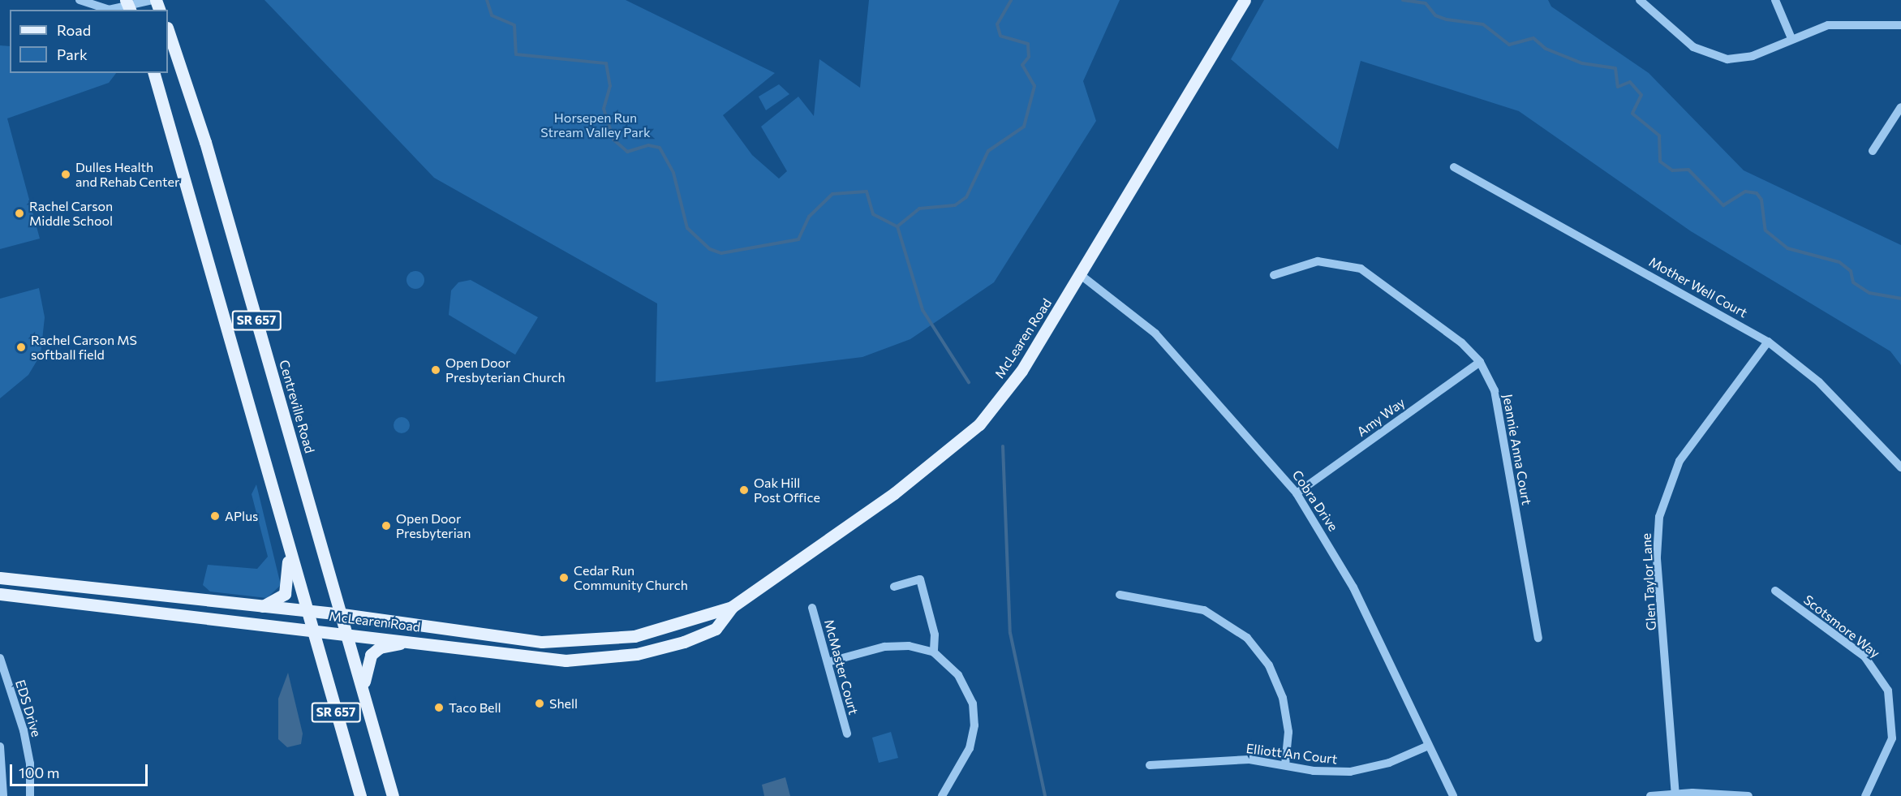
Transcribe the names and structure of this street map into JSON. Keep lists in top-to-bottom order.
{
  "streets": {
    "main road": ["SR 657", "McLearen Road", "Centreville Road"],
    "street": [
      "Mother Well Court",
      "Amy Way",
      "Jeannie Anna Court",
      "Cobra Drive",
      "Glen Taylor Lane",
      "Scotsmore Way",
      "McMaster Court",
      "EDS Drive",
      "Elliott An Court"
    ]
  },
  "crossings": [
    ["Mother Well Court", "Glen Taylor Lane"],
    ["SR 657", "McLearen Road"],
    ["McLearen Road", "Centreville Road"],
    ["McLearen Road", "Cobra Drive"],
    ["Amy Way", "Jeannie Anna Court"],
    ["Amy Way", "Cobra Drive"],
    ["Cobra Drive", "Elliott An Court"]
  ],
  "parks": ["Horsepen Run Stream Valley Park"],
  "places": [
    "Dulles Health and Rehab Center",
    "Rachel Carson Middle School",
    "Rachel Carson MS softball field",
    "Open Door Presbyterian Church",
    "Oak Hill Post Office",
    "APlus",
    "Open Door Presbyterian",
    "Cedar Run Community Church",
    "Shell",
    "Taco Bell"
  ],
  "legend": ["Road", "Park"],
  "scale_bar": "100 m"
}
